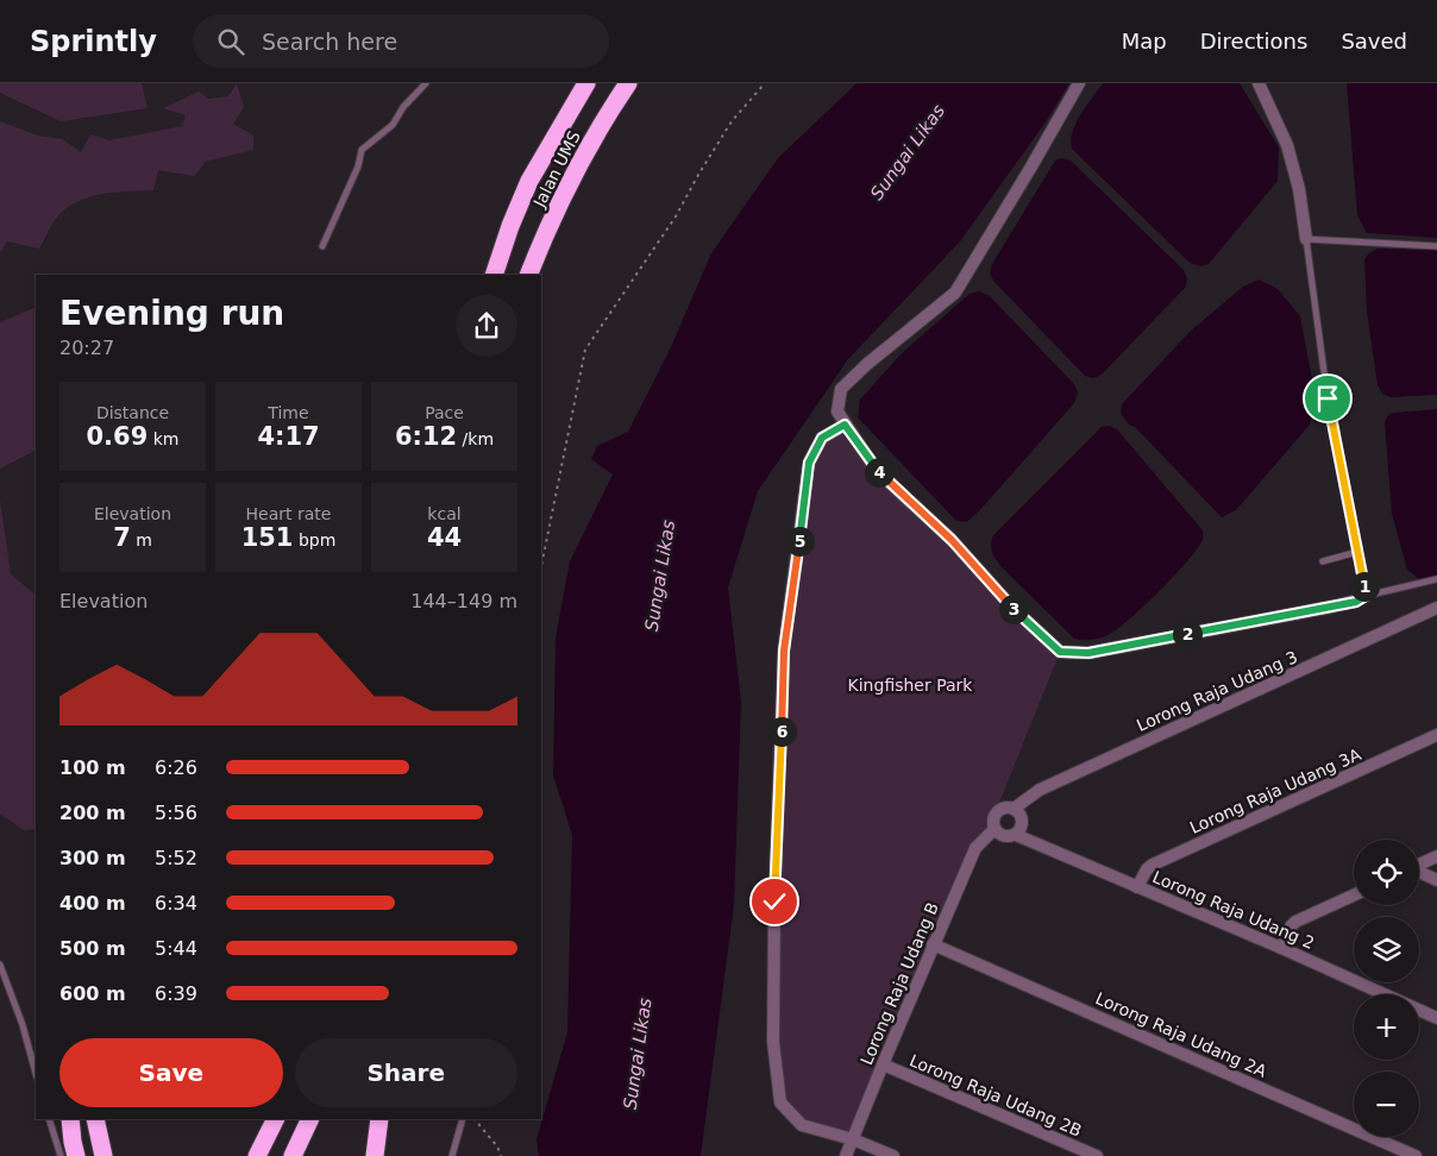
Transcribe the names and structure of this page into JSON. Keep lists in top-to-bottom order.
{
  "streets": {
    "highway": ["Jalan UMS"],
    "street": [
      "Lorong Raja Udang 3",
      "Lorong Raja Udang 3A",
      "Lorong Raja Udang 2",
      "Lorong Raja Udang B",
      "Lorong Raja Udang 2A",
      "Lorong Raja Udang 2B"
    ]
  },
  "crossings": [
    ["Lorong Raja Udang 3", "Lorong Raja Udang 2"],
    ["Lorong Raja Udang 3", "Lorong Raja Udang B"],
    ["Lorong Raja Udang 3A", "Lorong Raja Udang 2"],
    ["Lorong Raja Udang 2", "Lorong Raja Udang B"],
    ["Lorong Raja Udang B", "Lorong Raja Udang 2A"],
    ["Lorong Raja Udang B", "Lorong Raja Udang 2B"]
  ],
  "water": ["Sungai Likas"],
  "parks": ["Kingfisher Park"],
  "page": {
    "header": "Sprintly",
    "search": "Search here",
    "nav": ["Map", "Directions", "Saved"],
    "heading": ["Evening run", "20:27"],
    "stats": [
      ["Distance", "0.69 km"],
      ["Time", "4:17"],
      ["Pace", "6:12 /km"],
      ["Elevation", "7 m"],
      ["Heart rate", "151 bpm"],
      ["kcal", "44"]
    ],
    "pins": [
      "4",
      "5",
      "1",
      "3",
      "2",
      "6"
    ],
    "chart": ["Elevation", "144–149 m"],
    "list": [
      {
        "name": "100 m",
        "note": "6:26"
      },
      {
        "name": "200 m",
        "note": "5:56"
      },
      {
        "name": "300 m",
        "note": "5:52"
      },
      {
        "name": "400 m",
        "note": "6:34"
      },
      {
        "name": "500 m",
        "note": "5:44"
      },
      {
        "name": "600 m",
        "note": "6:39"
      }
    ],
    "map_buttons": ["+", "−"],
    "buttons": ["Save", "Share"]
  }
}
